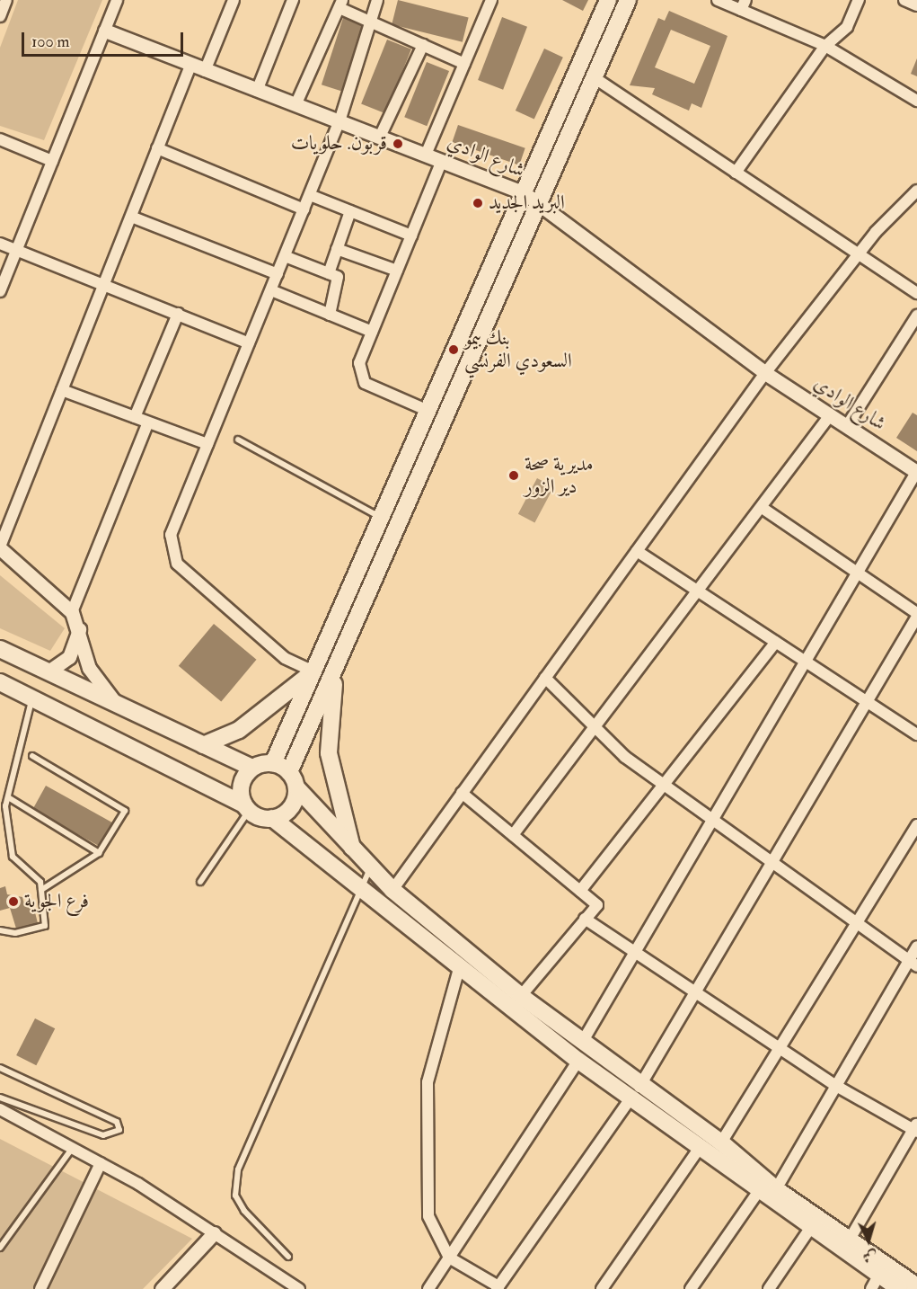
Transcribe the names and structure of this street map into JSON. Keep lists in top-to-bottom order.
{
  "streets": {
    "street": ["شارع الوادي"]
  },
  "places": [
    "قربون. حلويات",
    "البريد الجديد",
    "بنك بيمو السعودي الفرنسي",
    "مديرية صحة دير الزور",
    "فرع الجوية"
  ],
  "scale_bar": "100 m",
  "north": "bottom"
}
